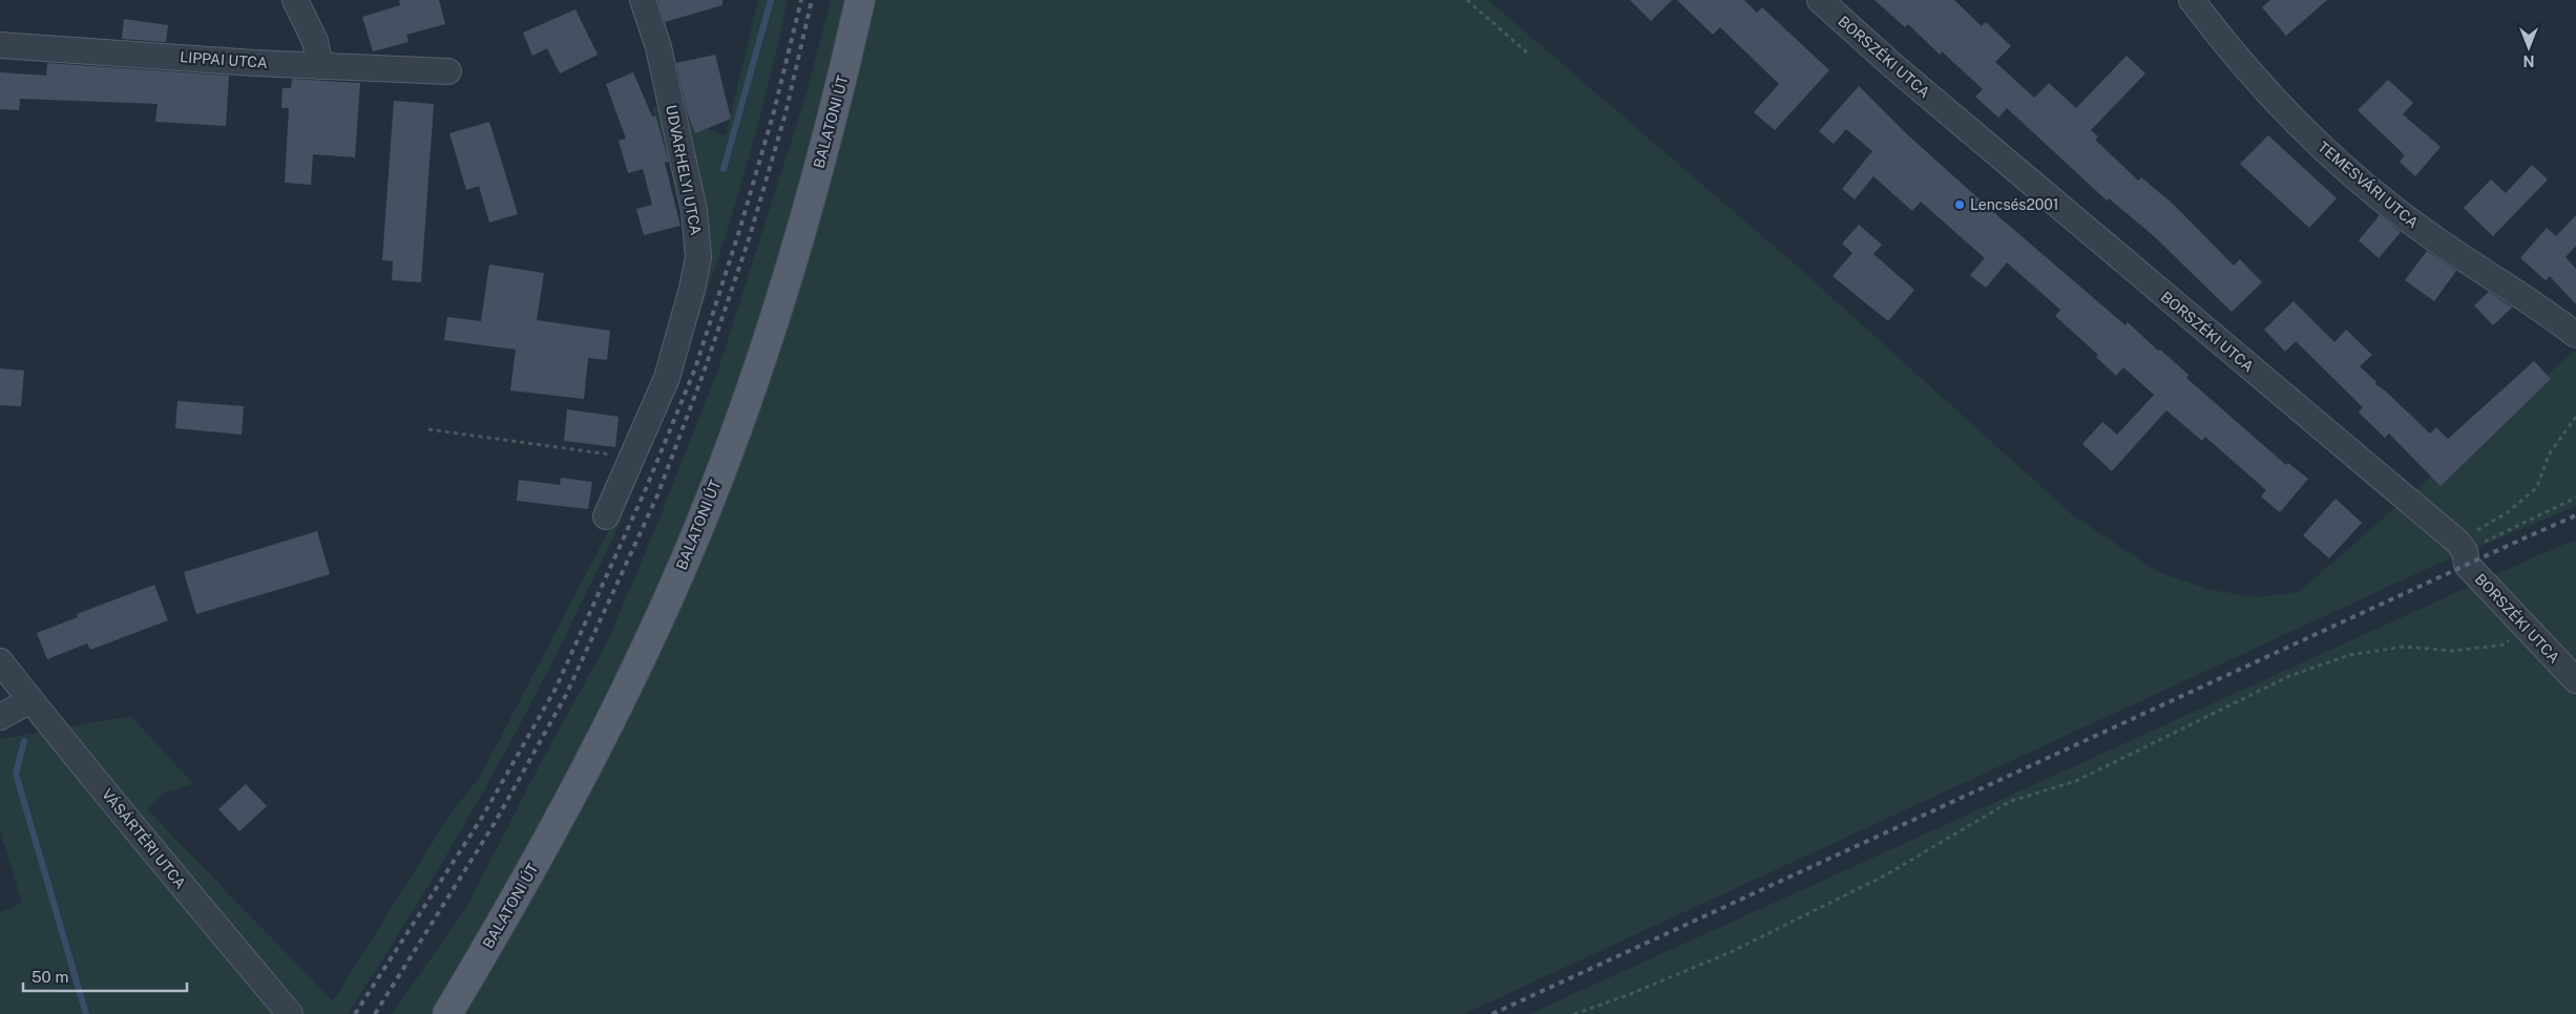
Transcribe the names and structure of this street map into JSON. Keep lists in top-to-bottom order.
{
  "streets": {
    "main road": ["BALATONI ÚT"],
    "street": [
      "BORSZÉKI UTCA",
      "LIPPAI UTCA",
      "UDVARHELYI UTCA",
      "TEMESVÁRI UTCA",
      "VÁSÁRTÉRI UTCA"
    ]
  },
  "places": ["Lencsés2001"],
  "scale_bar": "50 m",
  "north": "bottom"
}
